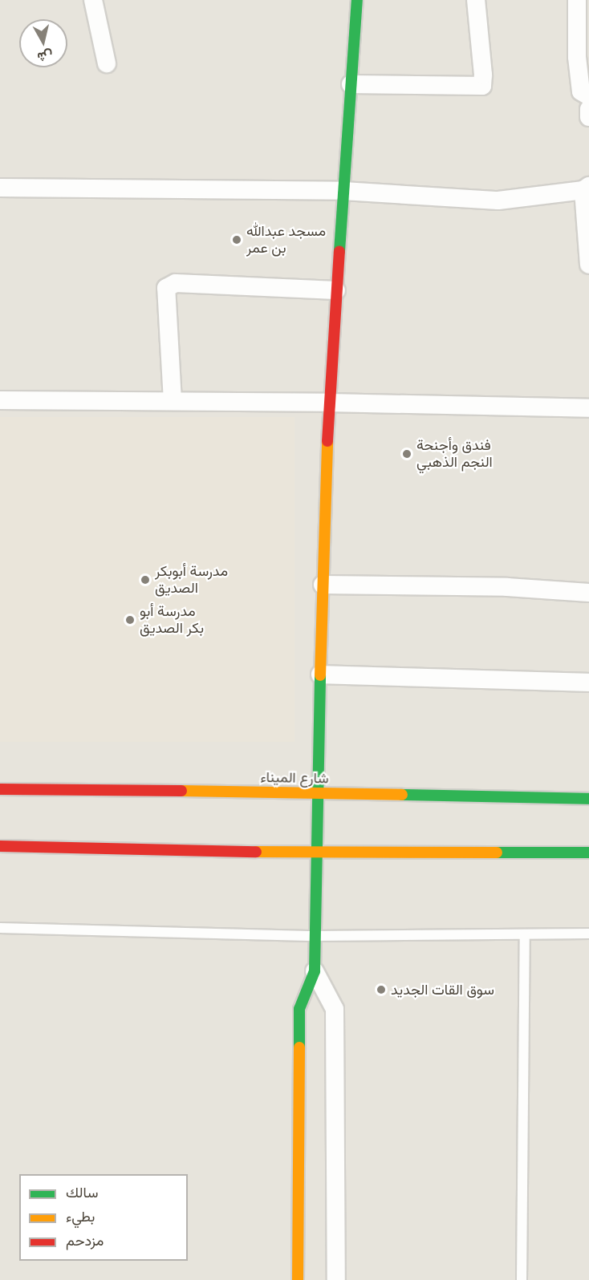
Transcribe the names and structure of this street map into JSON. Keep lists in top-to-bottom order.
{
  "streets": {
    "main road": ["شارع الميناء"]
  },
  "places": [
    "مسجد عبدالله بن عمر",
    "فندق وأجنحة النجم الذهبي",
    "مدرسة أبوبكر الصديق",
    "مدرسة أبو بكر الصديق",
    "سوق القات الجديد"
  ],
  "legend": ["سالك", "بطيء", "مزدحم"],
  "north": "bottom"
}
